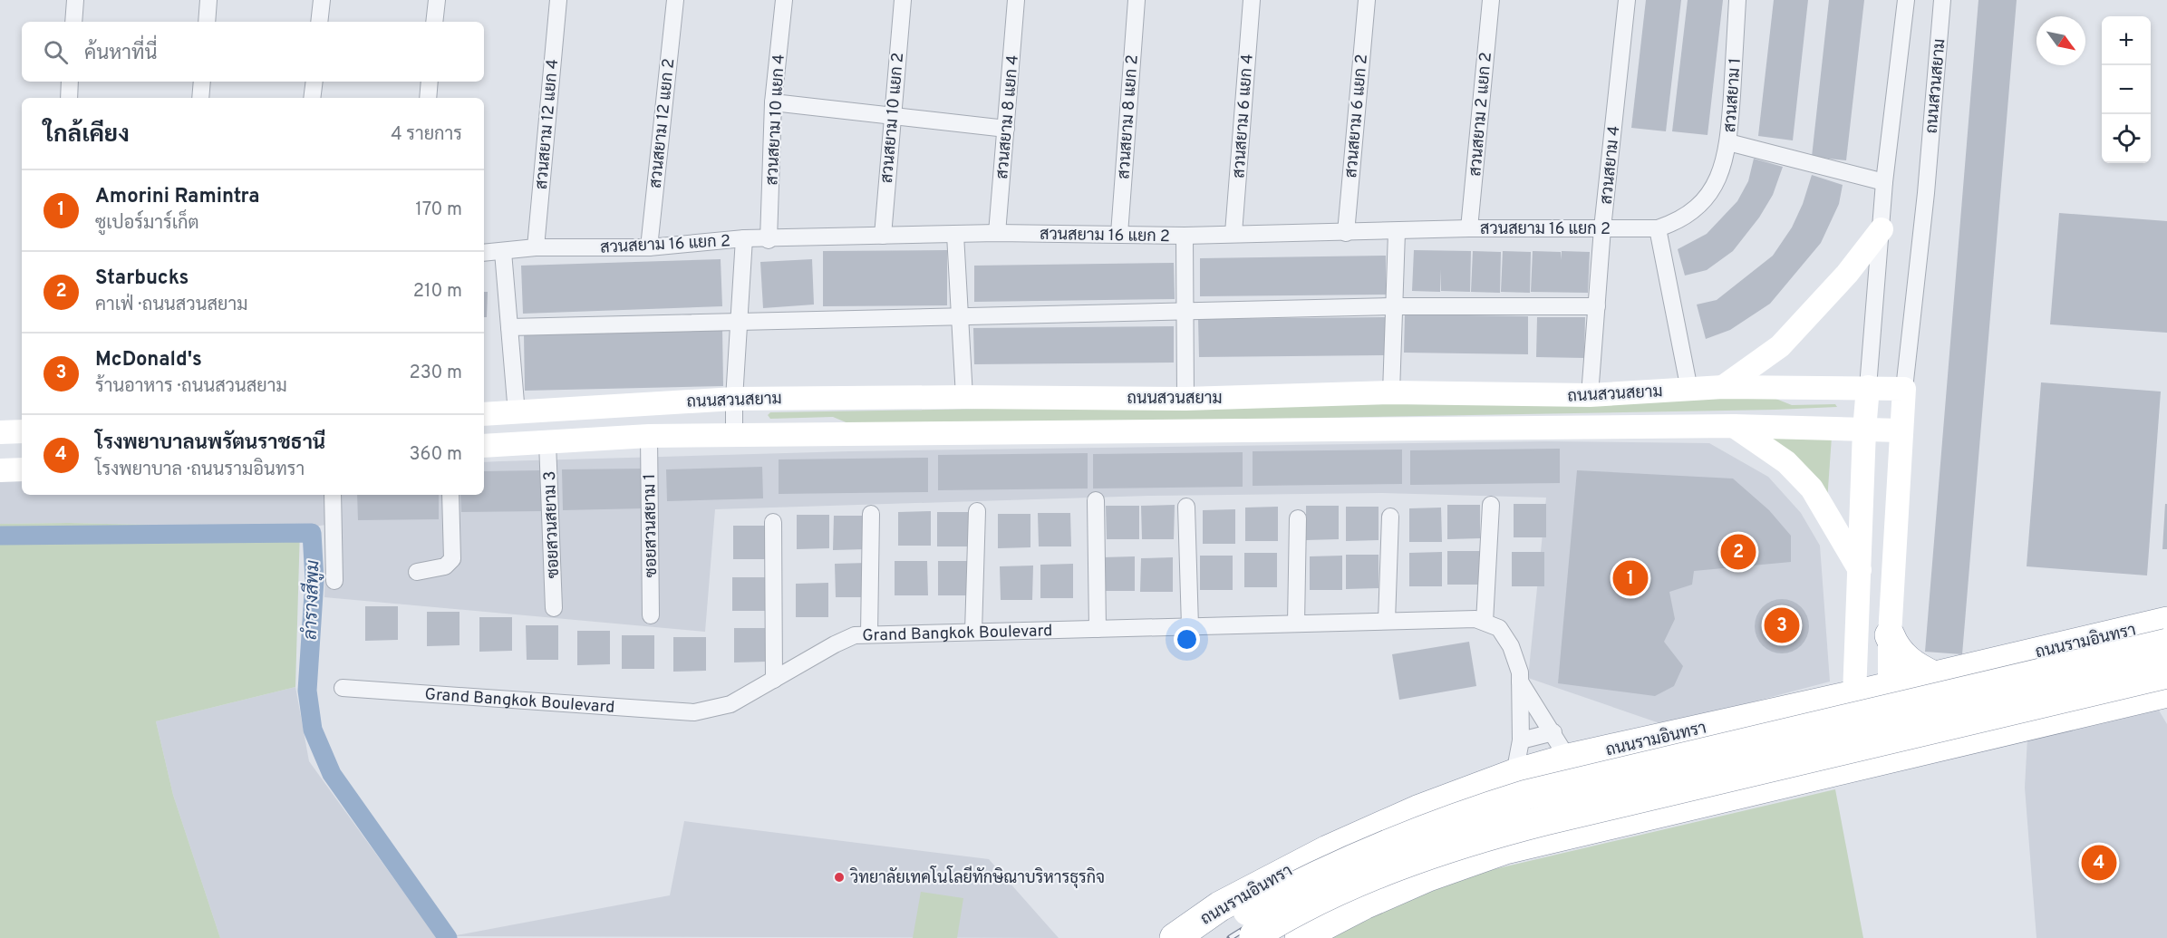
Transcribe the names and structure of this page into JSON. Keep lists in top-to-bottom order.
{
  "streets": {
    "highway": ["ถนนรามอินทรา"],
    "street": [
      "ถนนสวนสยาม",
      "สวนสยาม 1",
      "สวนสยาม 2 แยก 2",
      "สวนสยาม 6 แยก 4",
      "สวนสยาม 6 แยก 2",
      "สวนสยาม 8 แยก 4",
      "สวนสยาม 8 แยก 2",
      "สวนสยาม 10 แยก 2",
      "สวนสยาม 10 แยก 4",
      "สวนสยาม 12 แยก 2",
      "สวนสยาม 12 แยก 4",
      "สวนสยาม 4",
      "สวนสยาม 16 แยก 2",
      "ซอยสวนสยาม 3",
      "ซอยสวนสยาม 1",
      "Grand Bangkok Boulevard"
    ]
  },
  "crossings": [
    ["ถนนสวนสยาม", "สวนสยาม 4"],
    ["ถนนสวนสยาม", "ซอยสวนสยาม 3"],
    ["ถนนสวนสยาม", "ซอยสวนสยาม 1"],
    ["ถนนสวนสยาม", "ถนนรามอินทรา"],
    ["สวนสยาม 1", "สวนสยาม 16 แยก 2"],
    ["สวนสยาม 2 แยก 2", "สวนสยาม 16 แยก 2"],
    ["สวนสยาม 6 แยก 4", "สวนสยาม 16 แยก 2"],
    ["สวนสยาม 6 แยก 2", "สวนสยาม 16 แยก 2"],
    ["สวนสยาม 8 แยก 4", "สวนสยาม 16 แยก 2"],
    ["สวนสยาม 8 แยก 2", "สวนสยาม 16 แยก 2"],
    ["สวนสยาม 10 แยก 2", "สวนสยาม 16 แยก 2"],
    ["สวนสยาม 10 แยก 4", "สวนสยาม 16 แยก 2"],
    ["สวนสยาม 12 แยก 2", "สวนสยาม 16 แยก 2"],
    ["สวนสยาม 12 แยก 4", "สวนสยาม 16 แยก 2"],
    ["สวนสยาม 4", "สวนสยาม 16 แยก 2"]
  ],
  "water": ["ลำรางสีพูม"],
  "places": ["วิทยาลัยเทคโนโลยีทักษิณาบริหารธุรกิจ"],
  "north": "bottom right",
  "page": {
    "map_buttons": ["+", "−"],
    "search": "ค้นหาที่นี่",
    "heading": ["ใกล้เคียง", "4 รายการ"],
    "list": [
      {
        "mark": "1",
        "name": "Amorini Ramintra",
        "note": "ซูเปอร์มาร์เก็ต",
        "value": "170 m"
      },
      {
        "mark": "2",
        "name": "Starbucks",
        "note": "คาเฟ่ · ถนนสวนสยาม",
        "value": "210 m"
      },
      {
        "mark": "3",
        "name": "McDonald's",
        "note": "ร้านอาหาร · ถนนสวนสยาม",
        "value": "230 m"
      },
      {
        "mark": "4",
        "name": "โรงพยาบาลนพรัตนราชธานี",
        "note": "โรงพยาบาล · ถนนรามอินทรา",
        "value": "360 m"
      }
    ],
    "pins": [
      "2",
      "1",
      "3",
      "4"
    ]
  }
}
